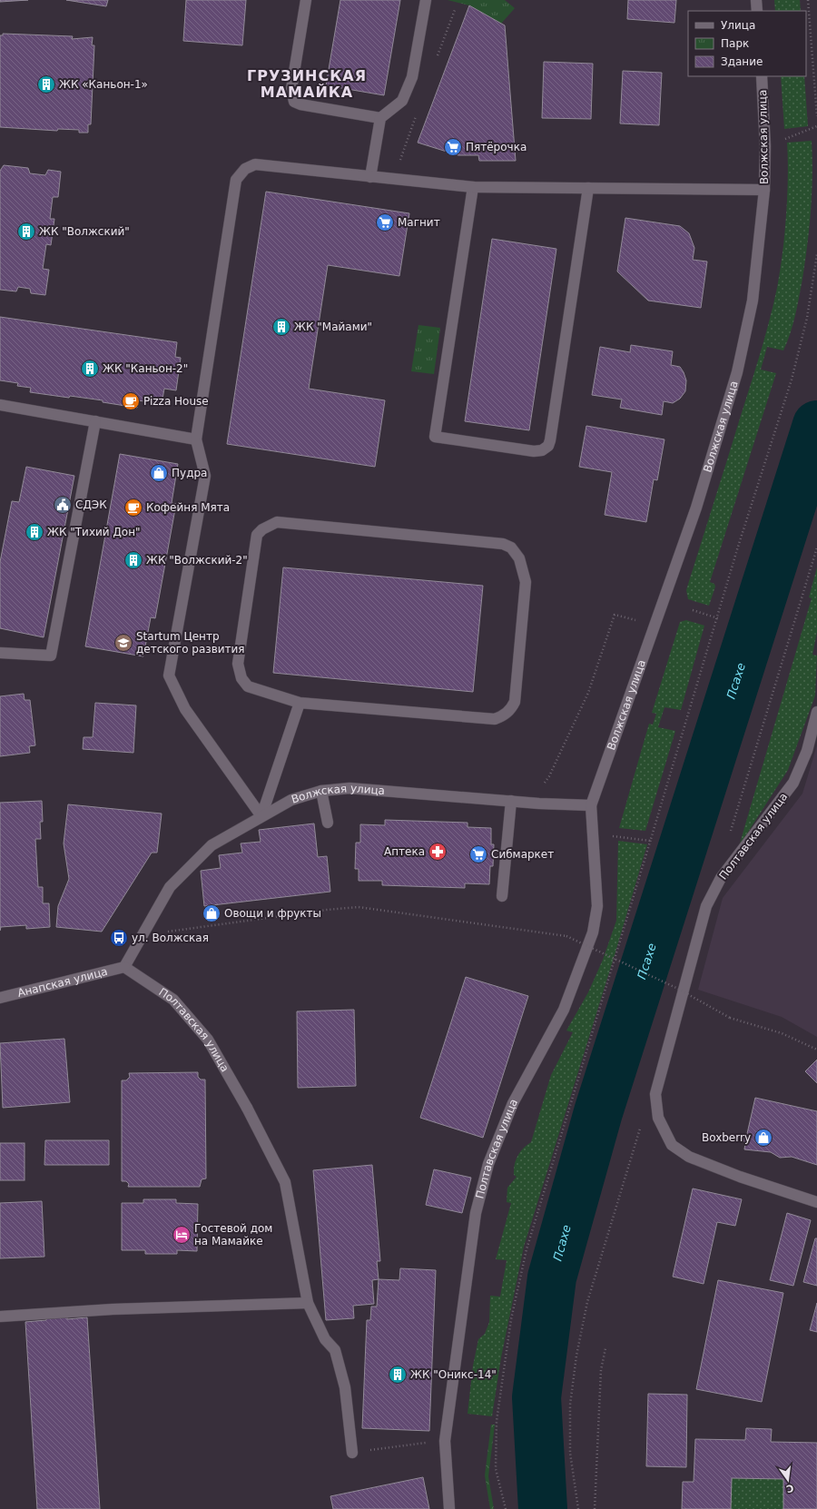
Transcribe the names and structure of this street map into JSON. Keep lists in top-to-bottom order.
{
  "streets": {
    "street": ["Волжская улица", "Полтавская улица", "Анапская улица"]
  },
  "crossings": [
    ["Волжская улица", "Полтавская улица"],
    ["Волжская улица", "Анапская улица"],
    ["Полтавская улица", "Анапская улица"]
  ],
  "districts": ["ГРУЗИНСКАЯ МАМАЙКА"],
  "water": ["Псахе"],
  "places": {
    "building": [
      "ЖК «Каньон-1»",
      "ЖК \"Волжский\"",
      "ЖК \"Майами\"",
      "ЖК \"Каньон-2\"",
      "ЖК \"Тихий Дон\"",
      "ЖК \"Волжский-2\"",
      "ЖК \"Оникс-14\""
    ],
    "supermarket": ["Пятёрочка", "Магнит", "Сибмаркет"],
    "cafe": ["Pizza House", "Кофейня Мята"],
    "shop": ["Пудра", "Овощи и фрукты", "Boxberry"],
    "public building": ["СДЭК"],
    "school or university": ["Startum Центр детского развития"],
    "pharmacy": ["Аптека"],
    "bus stop": ["ул. Волжская"],
    "hotel": ["Гостевой дом на Мамайке"]
  },
  "legend": ["Улица", "Парк", "Здание"],
  "north": "bottom"
}
